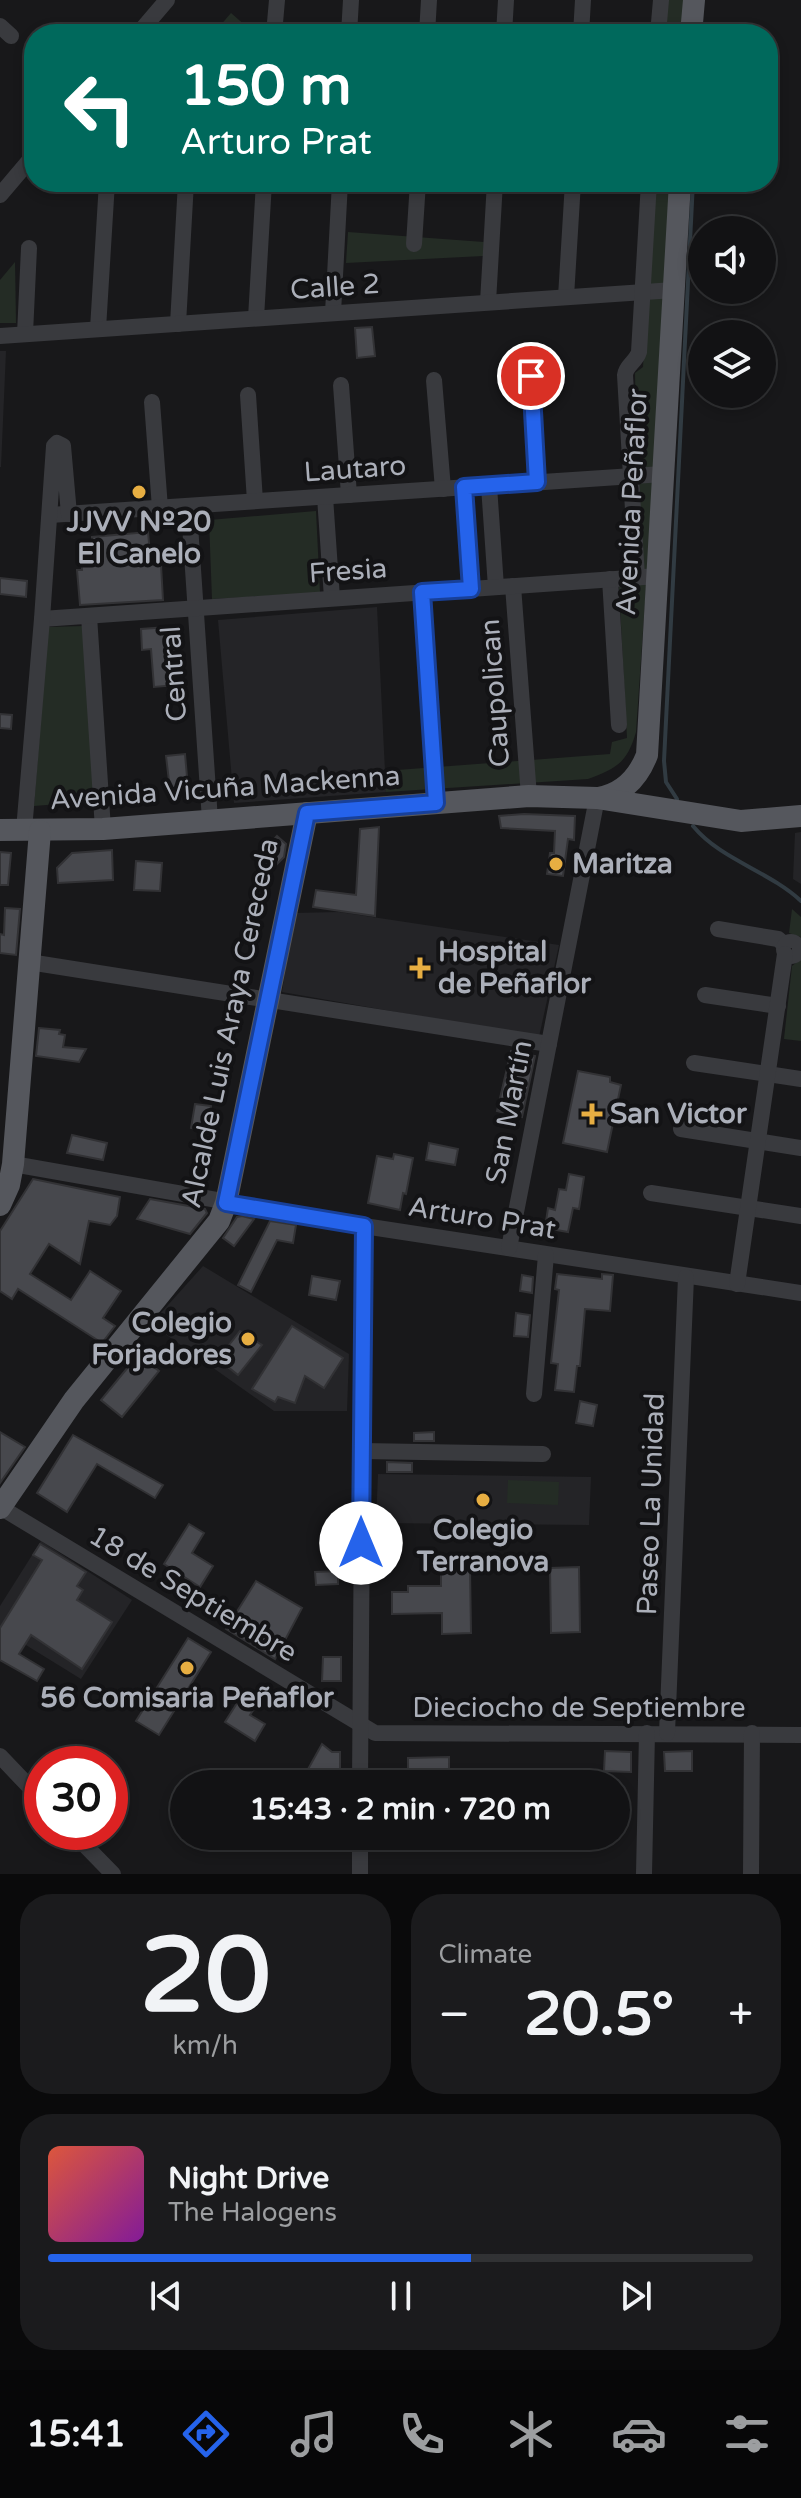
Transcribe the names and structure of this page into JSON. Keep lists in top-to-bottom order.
{
  "streets": {
    "main road": ["Avenida Peñaflor", "Avenida Vicuña Mackenna", "Alcalde Luis Araya Cereceda"],
    "street": [
      "Calle 2",
      "Lautaro",
      "Fresia",
      "Central",
      "Caupolican",
      "San Martín",
      "Arturo Prat",
      "Paseo La Unidad",
      "18 de Septiembre",
      "Dieciocho de Septiembre"
    ]
  },
  "crossings": [
    ["Calle 2", "Avenida Peñaflor"],
    ["Lautaro", "Avenida Peñaflor"],
    ["Lautaro", "Caupolican"],
    ["Avenida Peñaflor", "Fresia"],
    ["Avenida Peñaflor", "Avenida Vicuña Mackenna"],
    ["Fresia", "Central"],
    ["Fresia", "Caupolican"],
    ["Central", "Avenida Vicuña Mackenna"],
    ["Caupolican", "Avenida Vicuña Mackenna"],
    ["Avenida Vicuña Mackenna", "Alcalde Luis Araya Cereceda"],
    ["Avenida Vicuña Mackenna", "San Martín"],
    ["Alcalde Luis Araya Cereceda", "Arturo Prat"],
    ["Alcalde Luis Araya Cereceda", "18 de Septiembre"],
    ["San Martín", "Arturo Prat"],
    ["Arturo Prat", "Paseo La Unidad"],
    ["Paseo La Unidad", "Dieciocho de Septiembre"],
    ["18 de Septiembre", "Dieciocho de Septiembre"]
  ],
  "places": {
    "other": [
      "JJVV Nº20 El Canelo",
      "Maritza",
      "Colegio Forjadores",
      "Colegio Terranova",
      "56 Comisaria Peñaflor"
    ],
    "health": ["Hospital de Peñaflor", "San Victor"]
  },
  "page": {
    "turn": ["150 m", "Arturo Prat"],
    "limit": "30",
    "trip": "15:43 · 2 min · 720 m",
    "tile": [
      ["20", "km/h"],
      "Climate"
    ],
    "heat": ["−", "20.5°", "+"],
    "song": ["Night Drive", "The Halogens"],
    "tabs": "15:41"
  }
}
